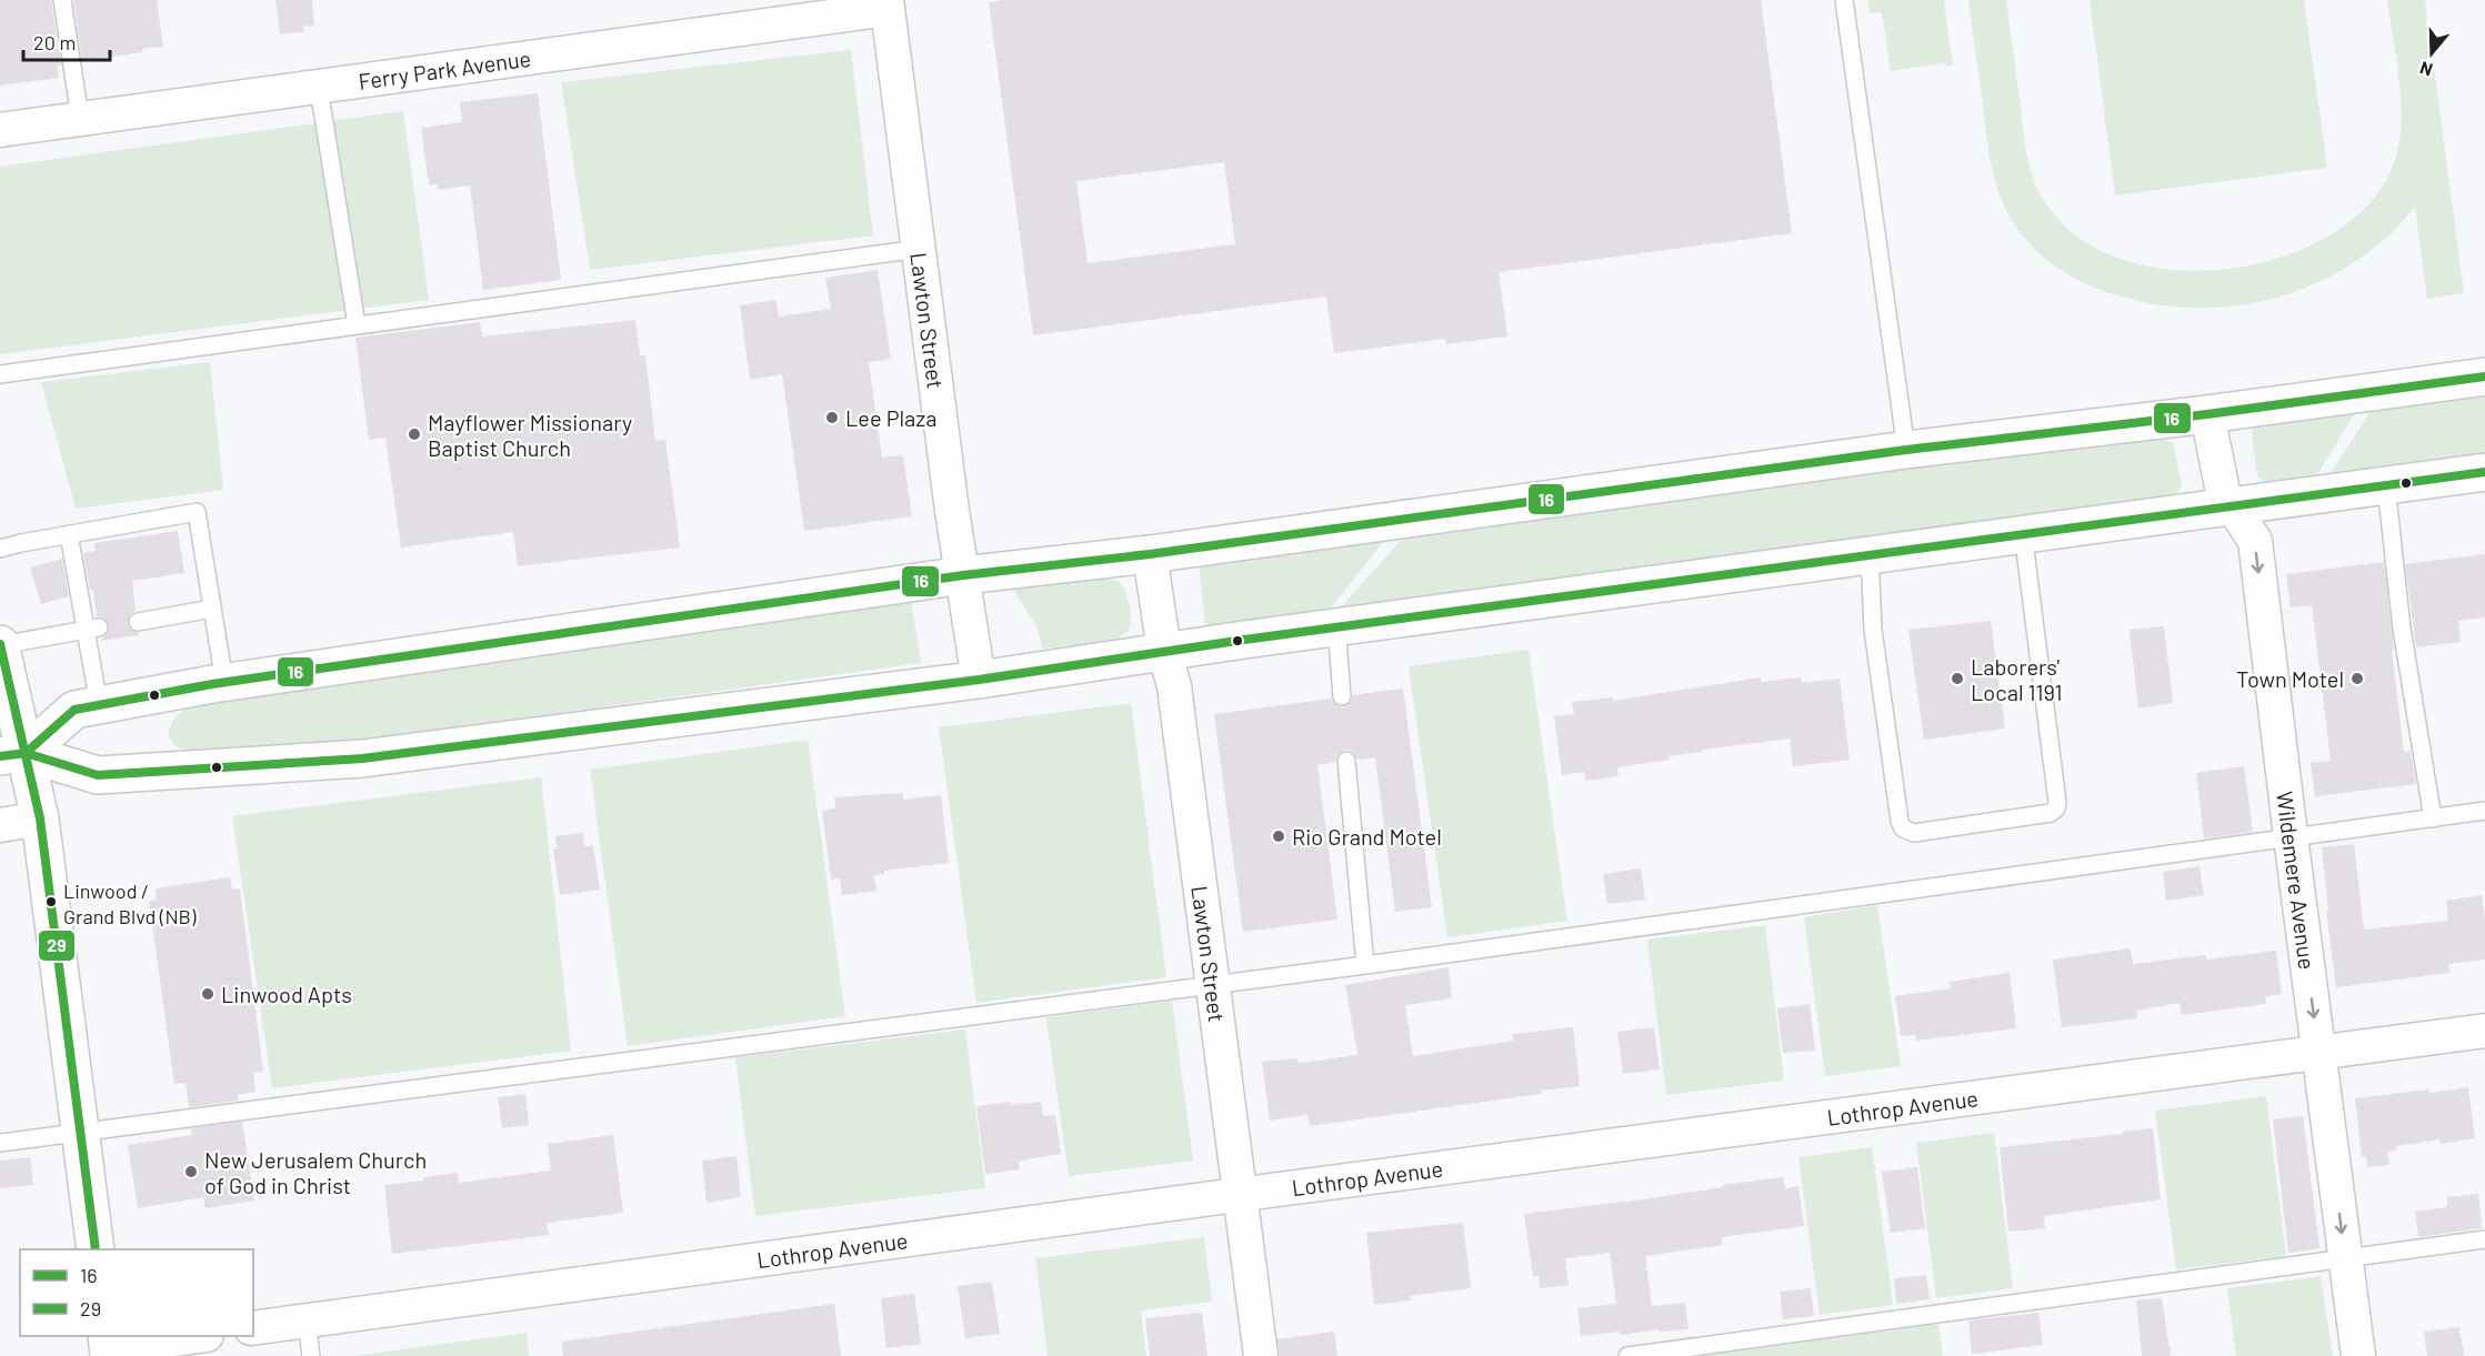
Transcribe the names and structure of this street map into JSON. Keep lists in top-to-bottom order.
{
  "streets": {
    "street": [
      "Ferry Park Avenue",
      "Lawton Street",
      "Wildemere Avenue",
      "Lothrop Avenue"
    ]
  },
  "crossings": [
    ["Ferry Park Avenue", "Lawton Street"],
    ["Lawton Street", "Lothrop Avenue"],
    ["Wildemere Avenue", "Lothrop Avenue"]
  ],
  "one_way": ["Wildemere Avenue"],
  "places": [
    "Lee Plaza",
    "Mayflower Missionary Baptist Church",
    "Laborers' Local 1191",
    "Town Motel",
    "Rio Grand Motel",
    "Linwood / Grand Blvd (NB)",
    "Linwood Apts",
    "New Jerusalem Church of God in Christ"
  ],
  "lines": ["transit line 16", "transit line 29"],
  "legend": ["16", "29"],
  "scale_bar": "20 m",
  "north": "bottom"
}
